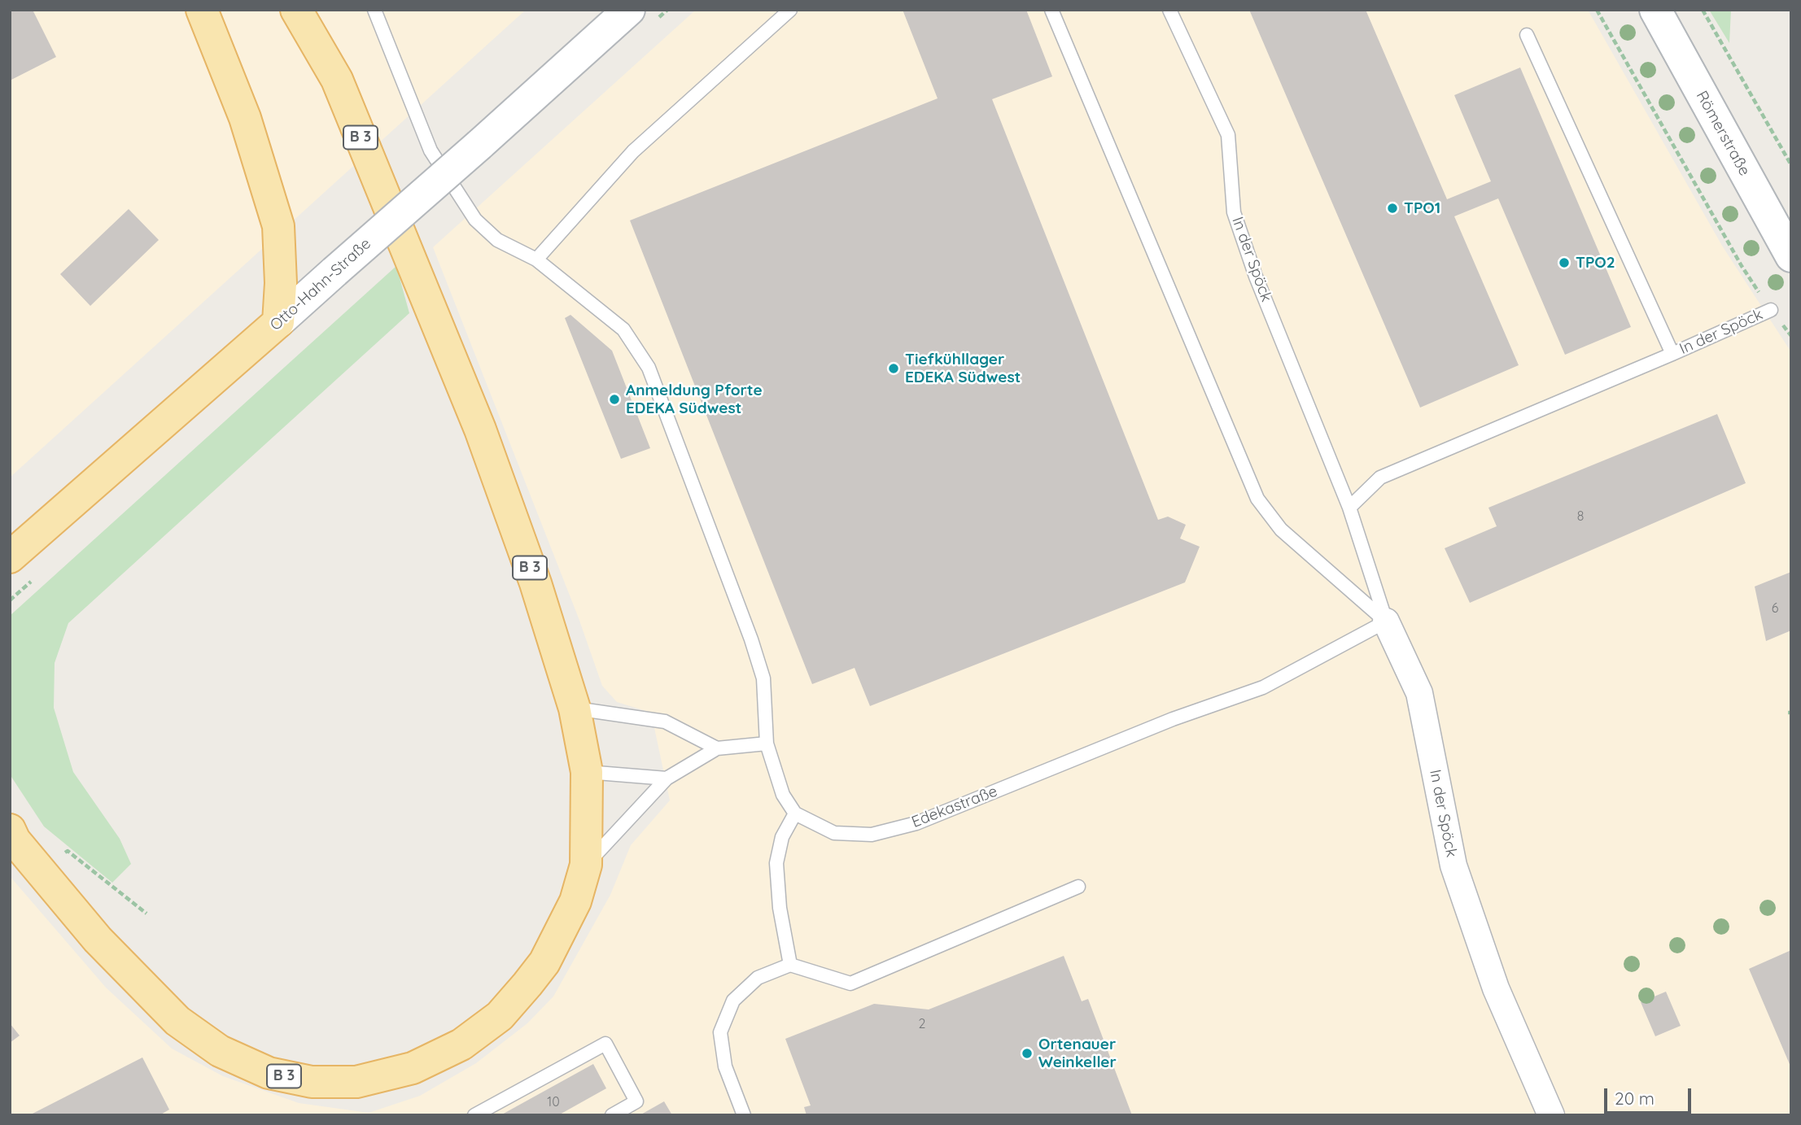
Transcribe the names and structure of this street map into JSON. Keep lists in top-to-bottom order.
{
  "streets": {
    "main road": ["B 3", "Otto-Hahn-Straße"],
    "street": ["Römerstraße", "In der Spöck"],
    "lane": ["Edekastraße"]
  },
  "crossings": [
    ["In der Spöck", "Edekastraße"]
  ],
  "places": [
    "TPO1",
    "TPO2",
    "Tiefkühllager EDEKA Südwest",
    "Anmeldung Pforte EDEKA Südwest",
    "Ortenauer Weinkeller"
  ],
  "house_numbers": [
    "8",
    "6",
    "2",
    "10"
  ],
  "scale_bar": "20 m"
}
